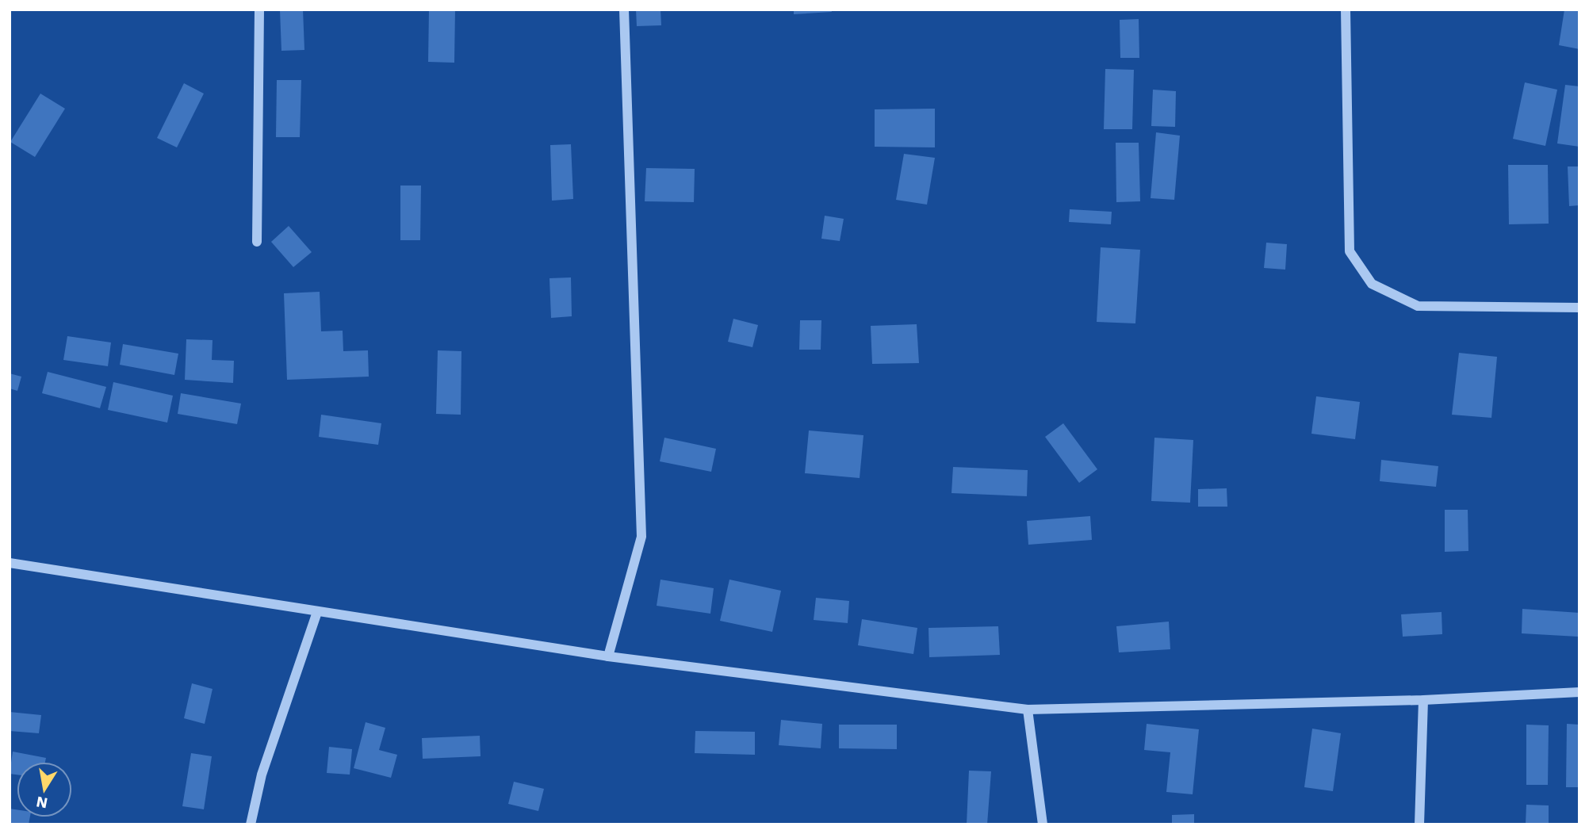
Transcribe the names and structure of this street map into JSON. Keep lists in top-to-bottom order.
{
  "north": "bottom"
}
